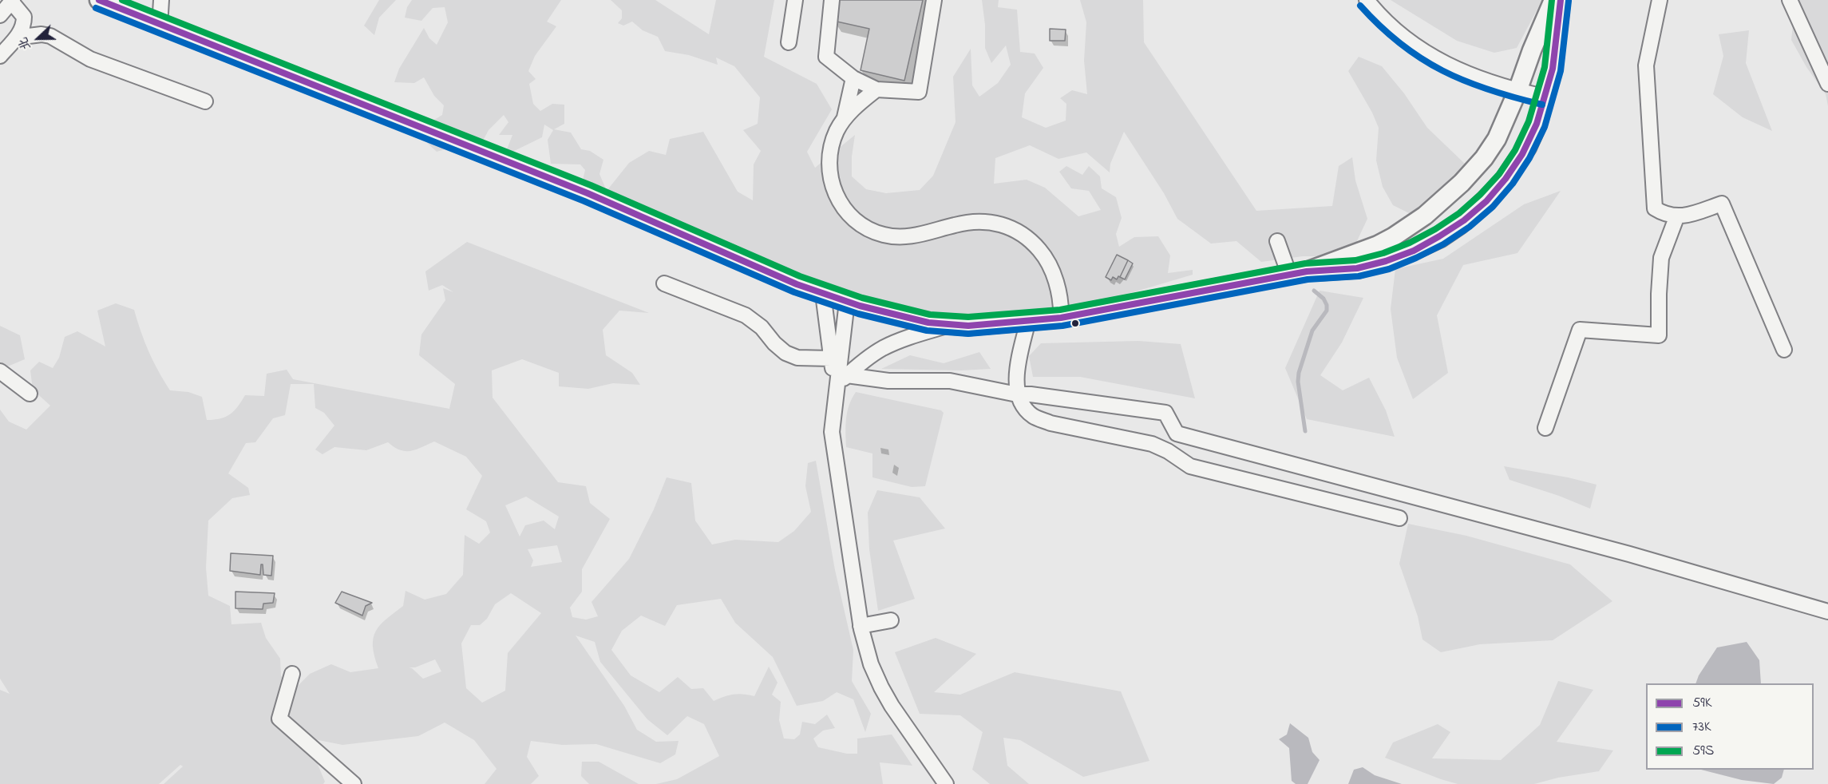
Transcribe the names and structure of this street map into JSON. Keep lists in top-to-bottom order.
{
  "lines": ["transit line 59K", "transit line 59S", "transit line 73K"],
  "legend": ["59K", "73K", "59S"],
  "north": "left"
}
